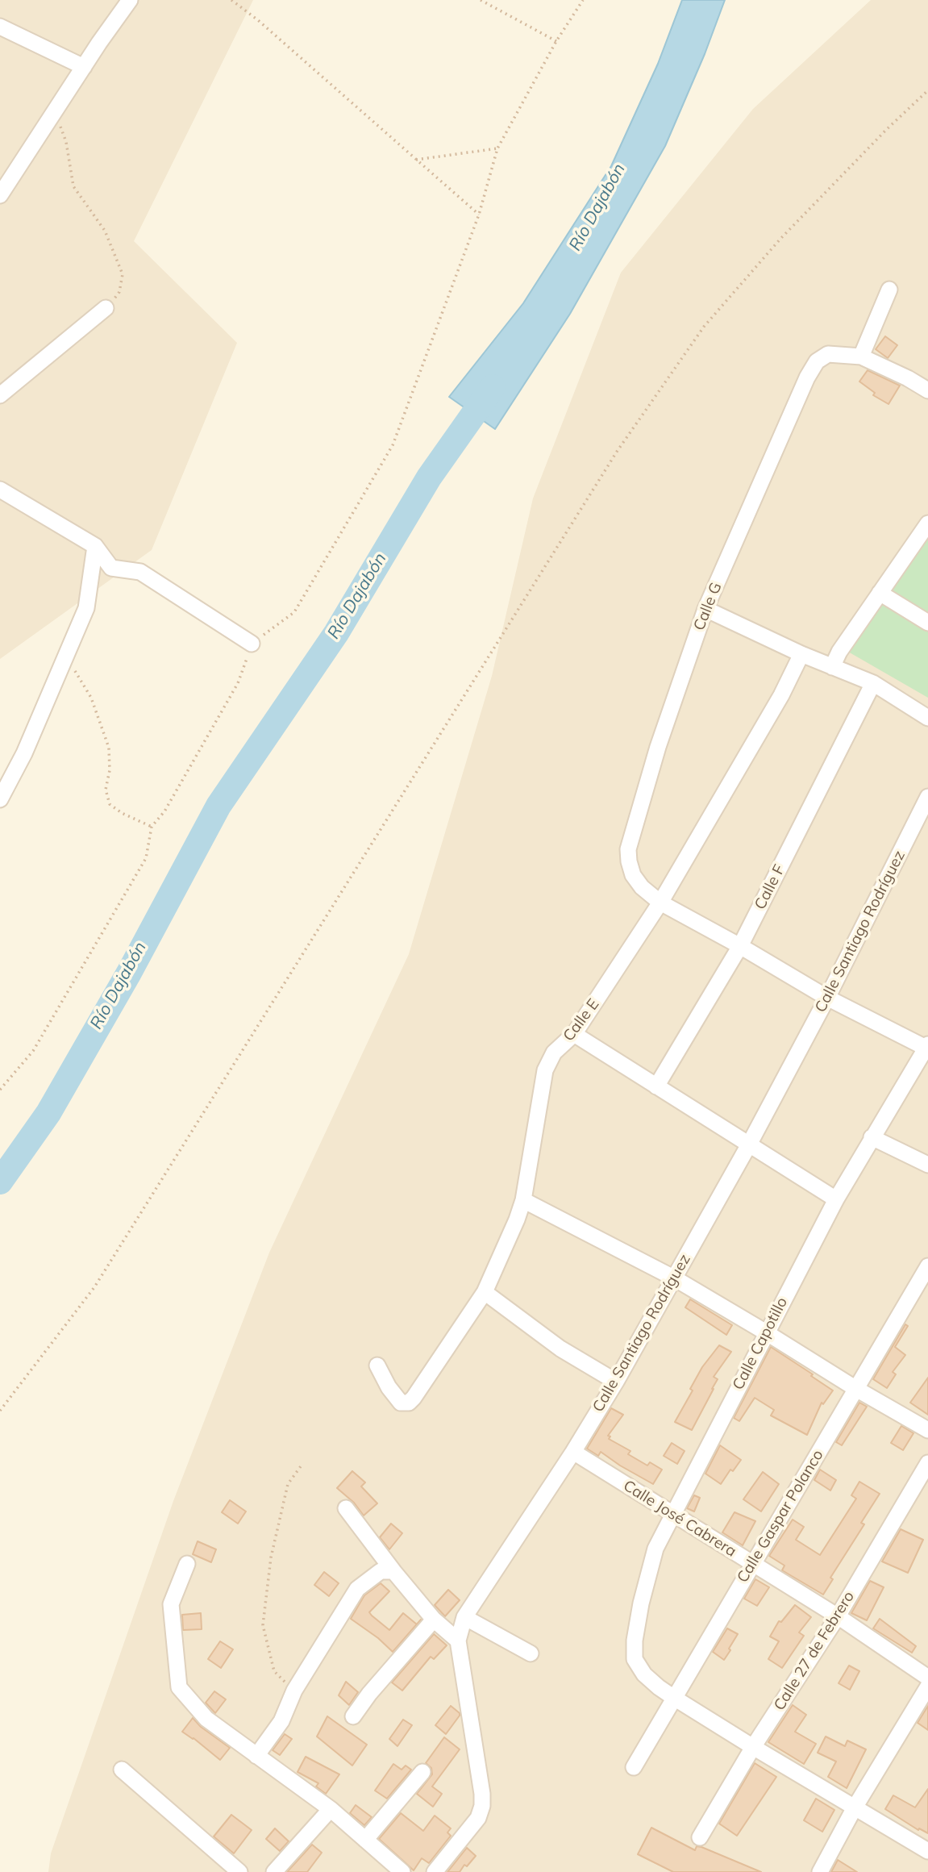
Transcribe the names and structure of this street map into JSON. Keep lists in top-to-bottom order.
{
  "streets": {
    "street": [
      "Calle G",
      "Calle F",
      "Calle Santiago Rodríguez",
      "Calle E",
      "Calle Capotillo",
      "Calle Gaspar Polanco",
      "Calle José Cabrera",
      "Calle 27 de Febrero"
    ]
  },
  "crossings": [
    ["Calle G", "Calle E"],
    ["Calle Santiago Rodríguez", "Calle José Cabrera"],
    ["Calle Capotillo", "Calle Gaspar Polanco"],
    ["Calle Capotillo", "Calle José Cabrera"],
    ["Calle Gaspar Polanco", "Calle José Cabrera"],
    ["Calle José Cabrera", "Calle 27 de Febrero"]
  ],
  "water": ["Río Dajabón"]
}
